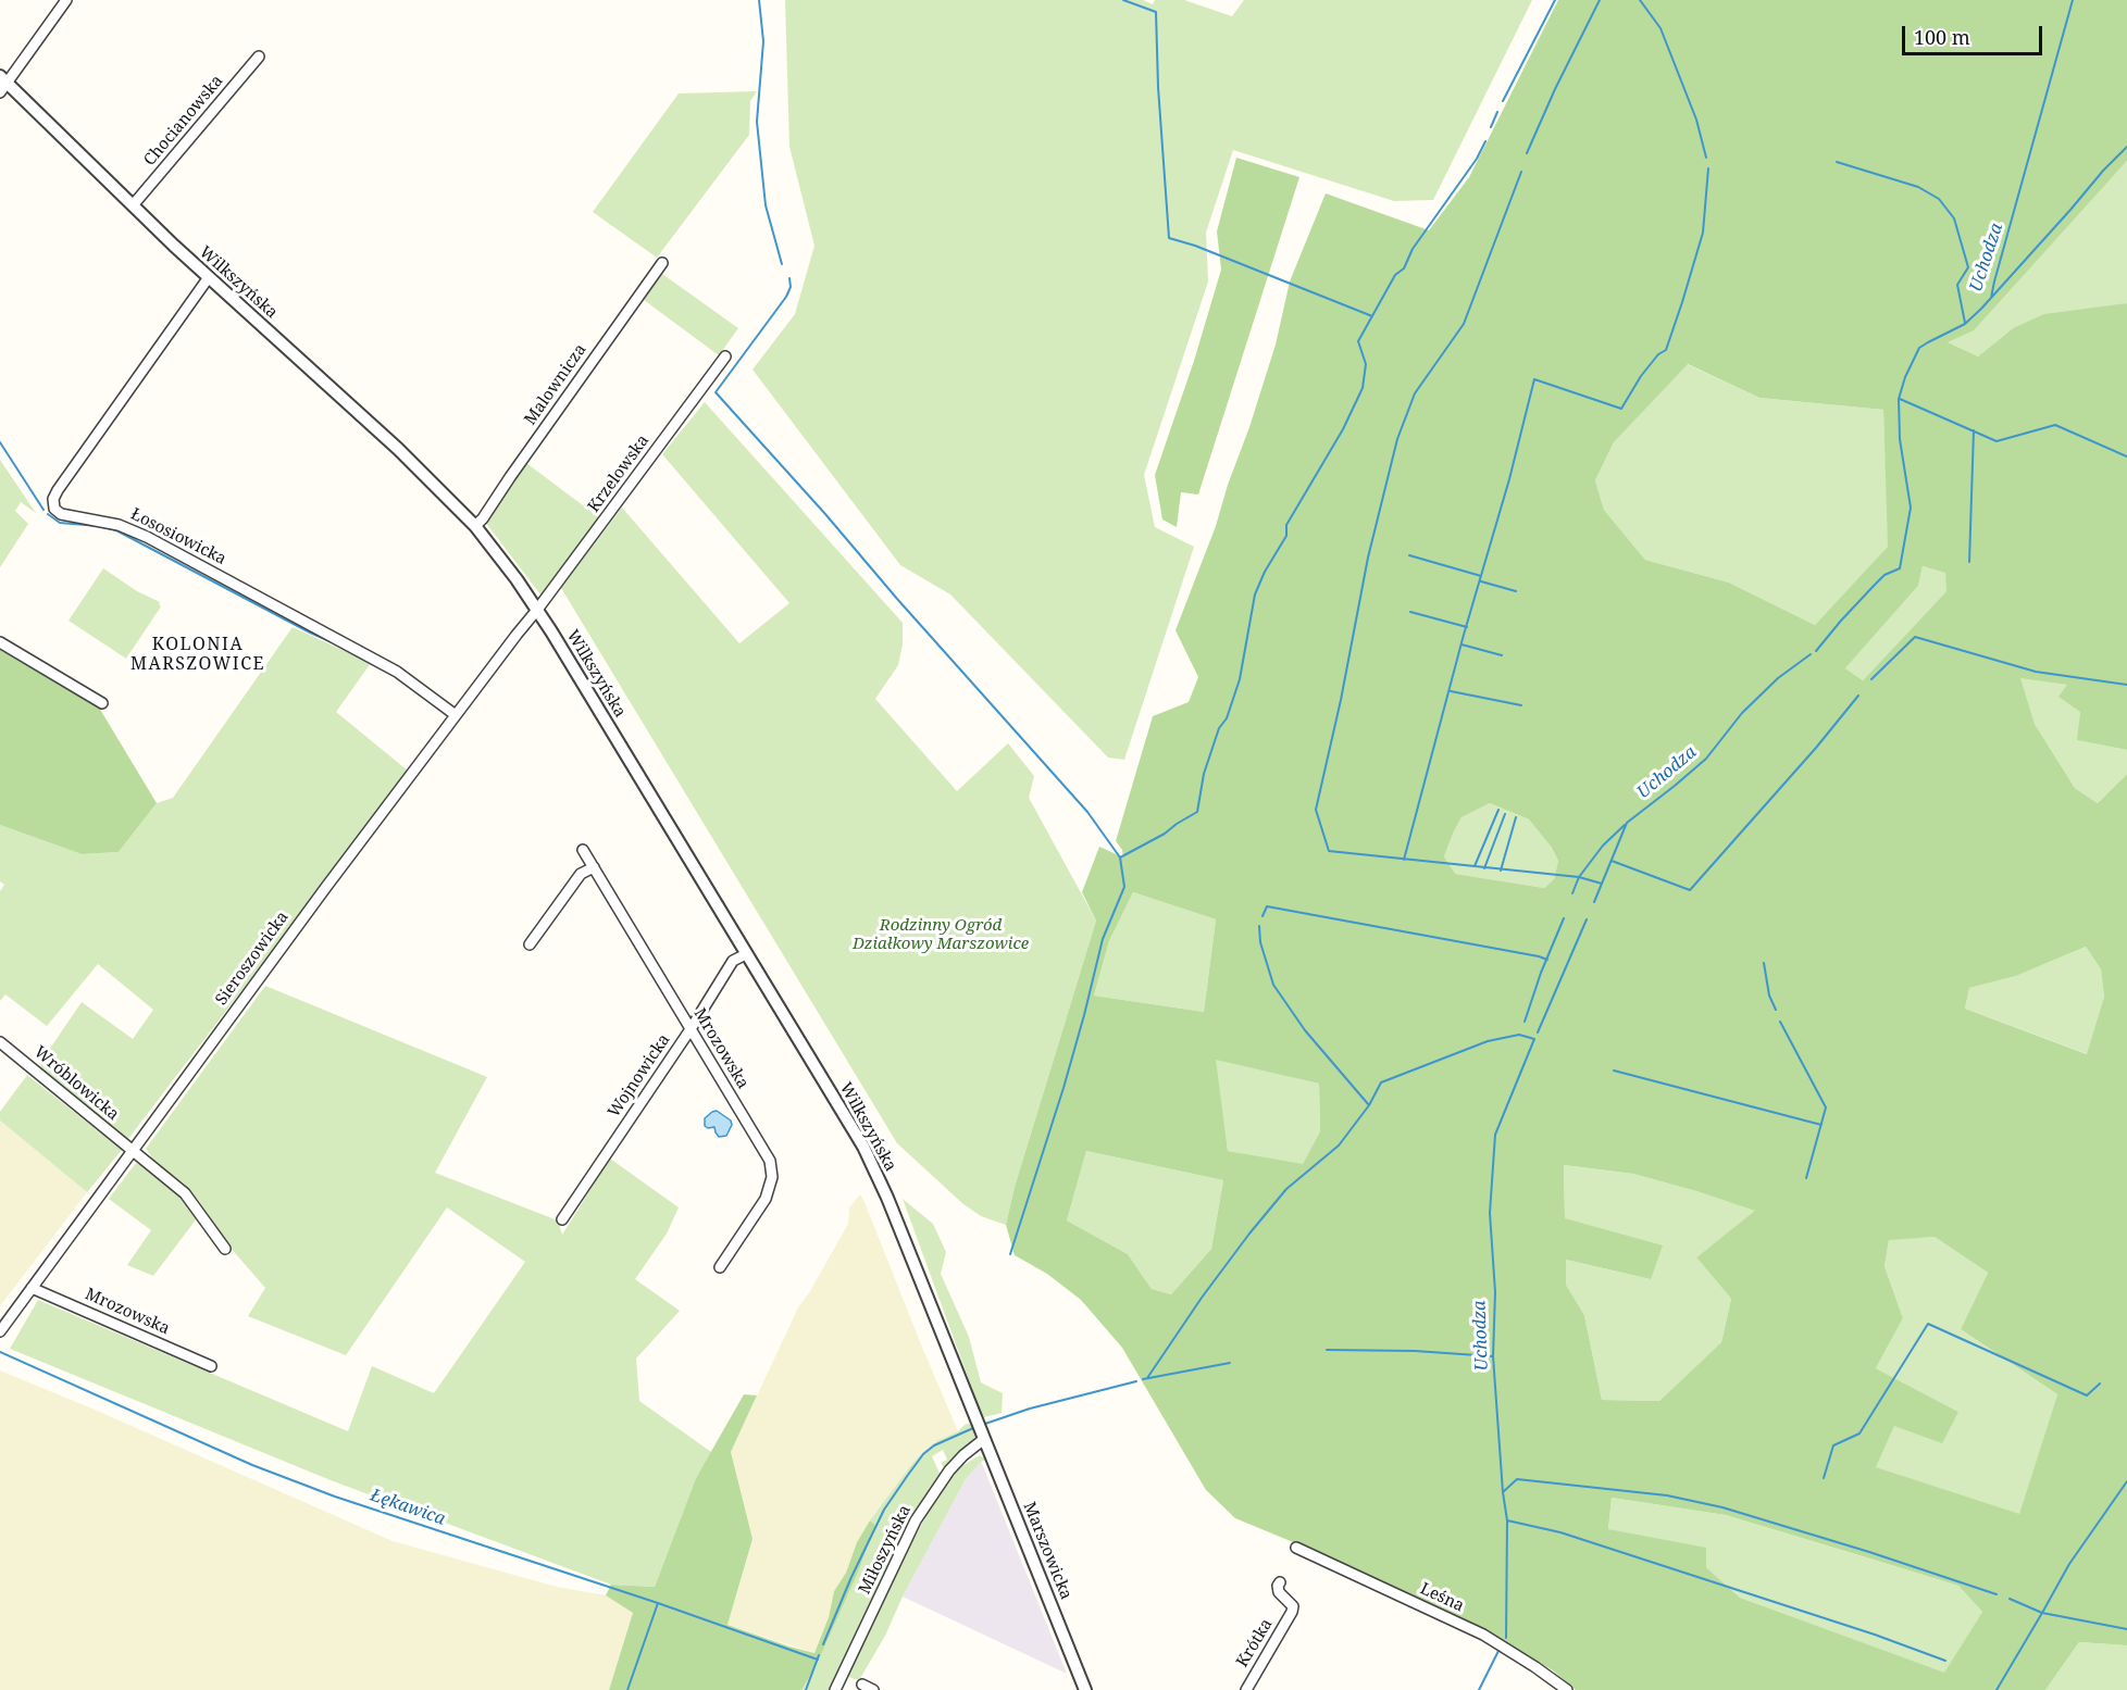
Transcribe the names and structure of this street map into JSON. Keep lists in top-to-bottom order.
{
  "streets": {
    "street": [
      "Chocianowska",
      "Wilkszyńska",
      "Malownicza",
      "Krzelowska",
      "Łososiowicka",
      "Sieroszowicka",
      "Mrozowska",
      "Wojnowicka",
      "Wróblowicka",
      "Miłoszyńska",
      "Marszowicka",
      "Leśna",
      "Krótka"
    ]
  },
  "crossings": [
    ["Chocianowska", "Wilkszyńska"],
    ["Wilkszyńska", "Malownicza"],
    ["Wilkszyńska", "Krzelowska"],
    ["Wilkszyńska", "Łososiowicka"],
    ["Wilkszyńska", "Sieroszowicka"],
    ["Wilkszyńska", "Wojnowicka"],
    ["Wilkszyńska", "Marszowicka"],
    ["Krzelowska", "Sieroszowicka"],
    ["Łososiowicka", "Sieroszowicka"],
    ["Sieroszowicka", "Mrozowska"],
    ["Sieroszowicka", "Wróblowicka"],
    ["Mrozowska", "Wojnowicka"],
    ["Miłoszyńska", "Marszowicka"]
  ],
  "districts": ["KOLONIA MARSZOWICE"],
  "water": ["Uchodza", "Łękawica"],
  "parks": ["Rodzinny Ogród Działkowy Marszowice"],
  "scale_bar": "100 m"
}
